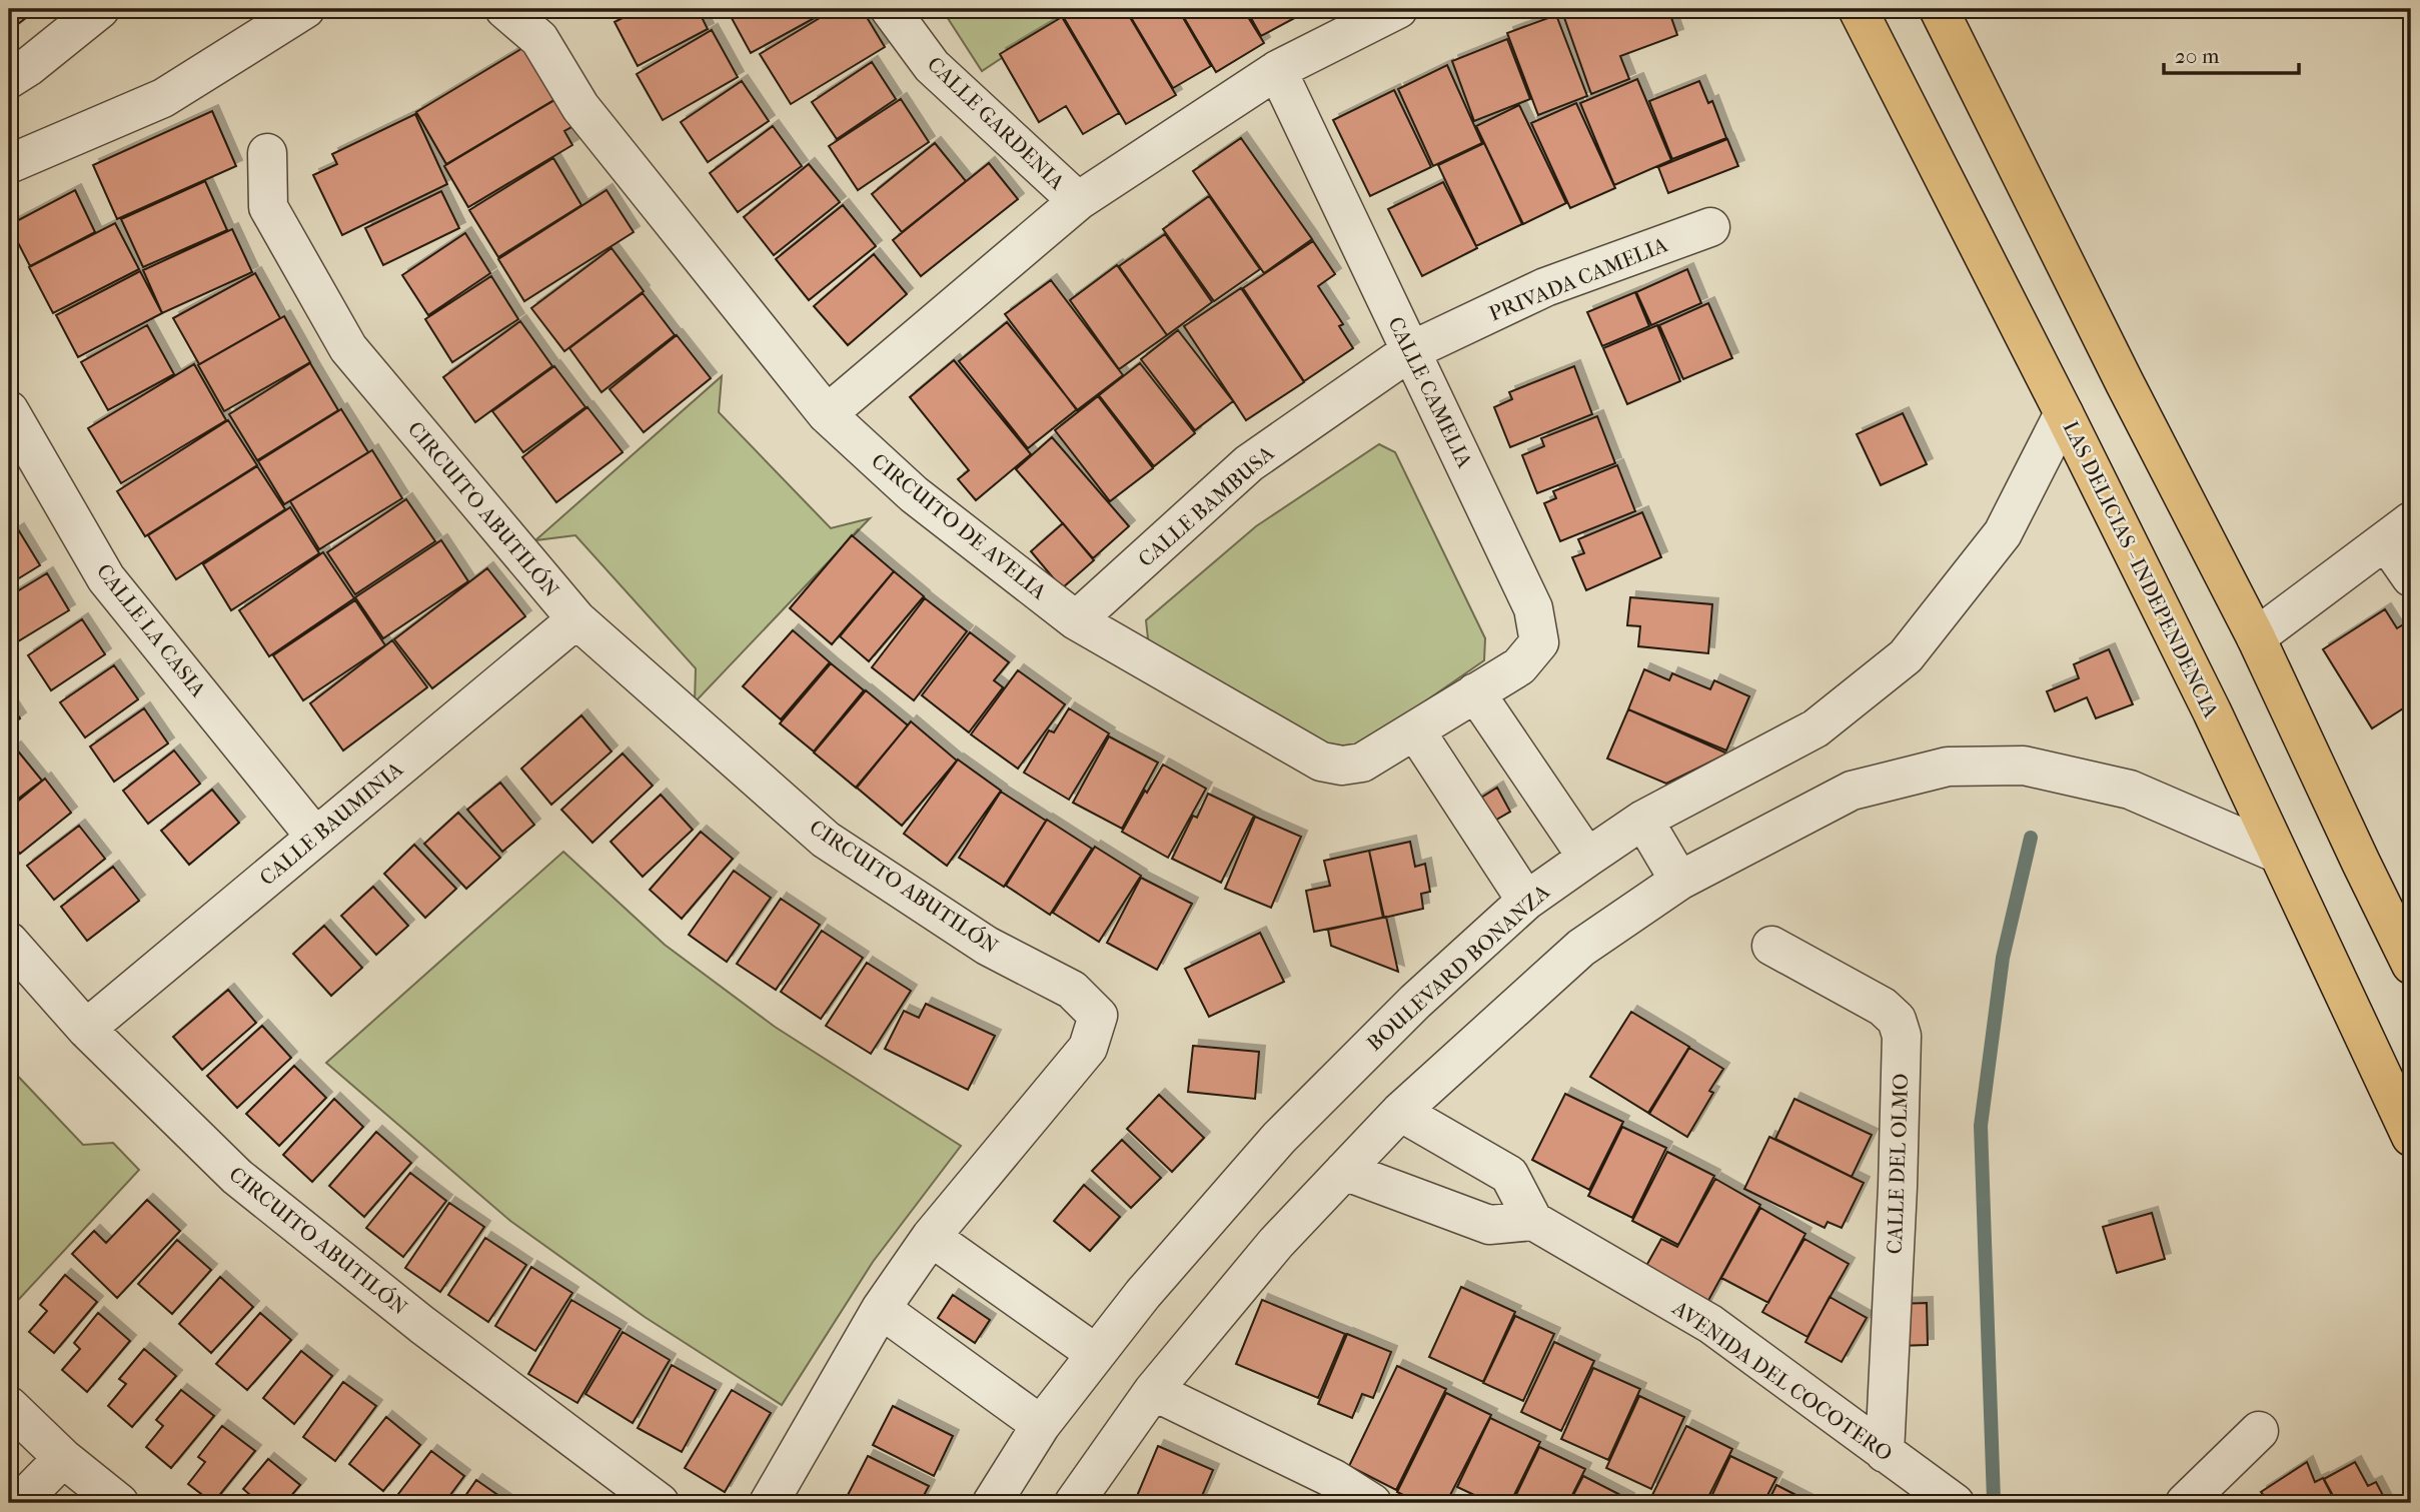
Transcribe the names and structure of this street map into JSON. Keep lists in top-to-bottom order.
{
  "streets": {
    "main road": ["LAS DELICIAS - INDEPENDENCIA"],
    "street": [
      "CALLE GARDENIA",
      "PRIVADA CAMELIA",
      "CALLE CAMELIA",
      "CALLE BAMBUSA",
      "CIRCUITO ABUTILÓN",
      "CIRCUITO DE AVELIA",
      "CALLE LA CASIA",
      "CALLE BAUMINIA",
      "BOULEVARD BONANZA",
      "CALLE DEL OLMO",
      "AVENIDA DEL COCOTERO"
    ]
  },
  "crossings": [
    ["PRIVADA CAMELIA", "CALLE CAMELIA"],
    ["PRIVADA CAMELIA", "CALLE BAMBUSA"],
    ["CALLE CAMELIA", "CALLE BAMBUSA"],
    ["CALLE CAMELIA", "CIRCUITO DE AVELIA"],
    ["CALLE BAMBUSA", "CIRCUITO DE AVELIA"],
    ["CIRCUITO ABUTILÓN", "CALLE BAUMINIA"],
    ["LAS DELICIAS - INDEPENDENCIA", "BOULEVARD BONANZA"],
    ["CALLE LA CASIA", "CALLE BAUMINIA"],
    ["CALLE DEL OLMO", "AVENIDA DEL COCOTERO"]
  ],
  "scale_bar": "20 m"
}
